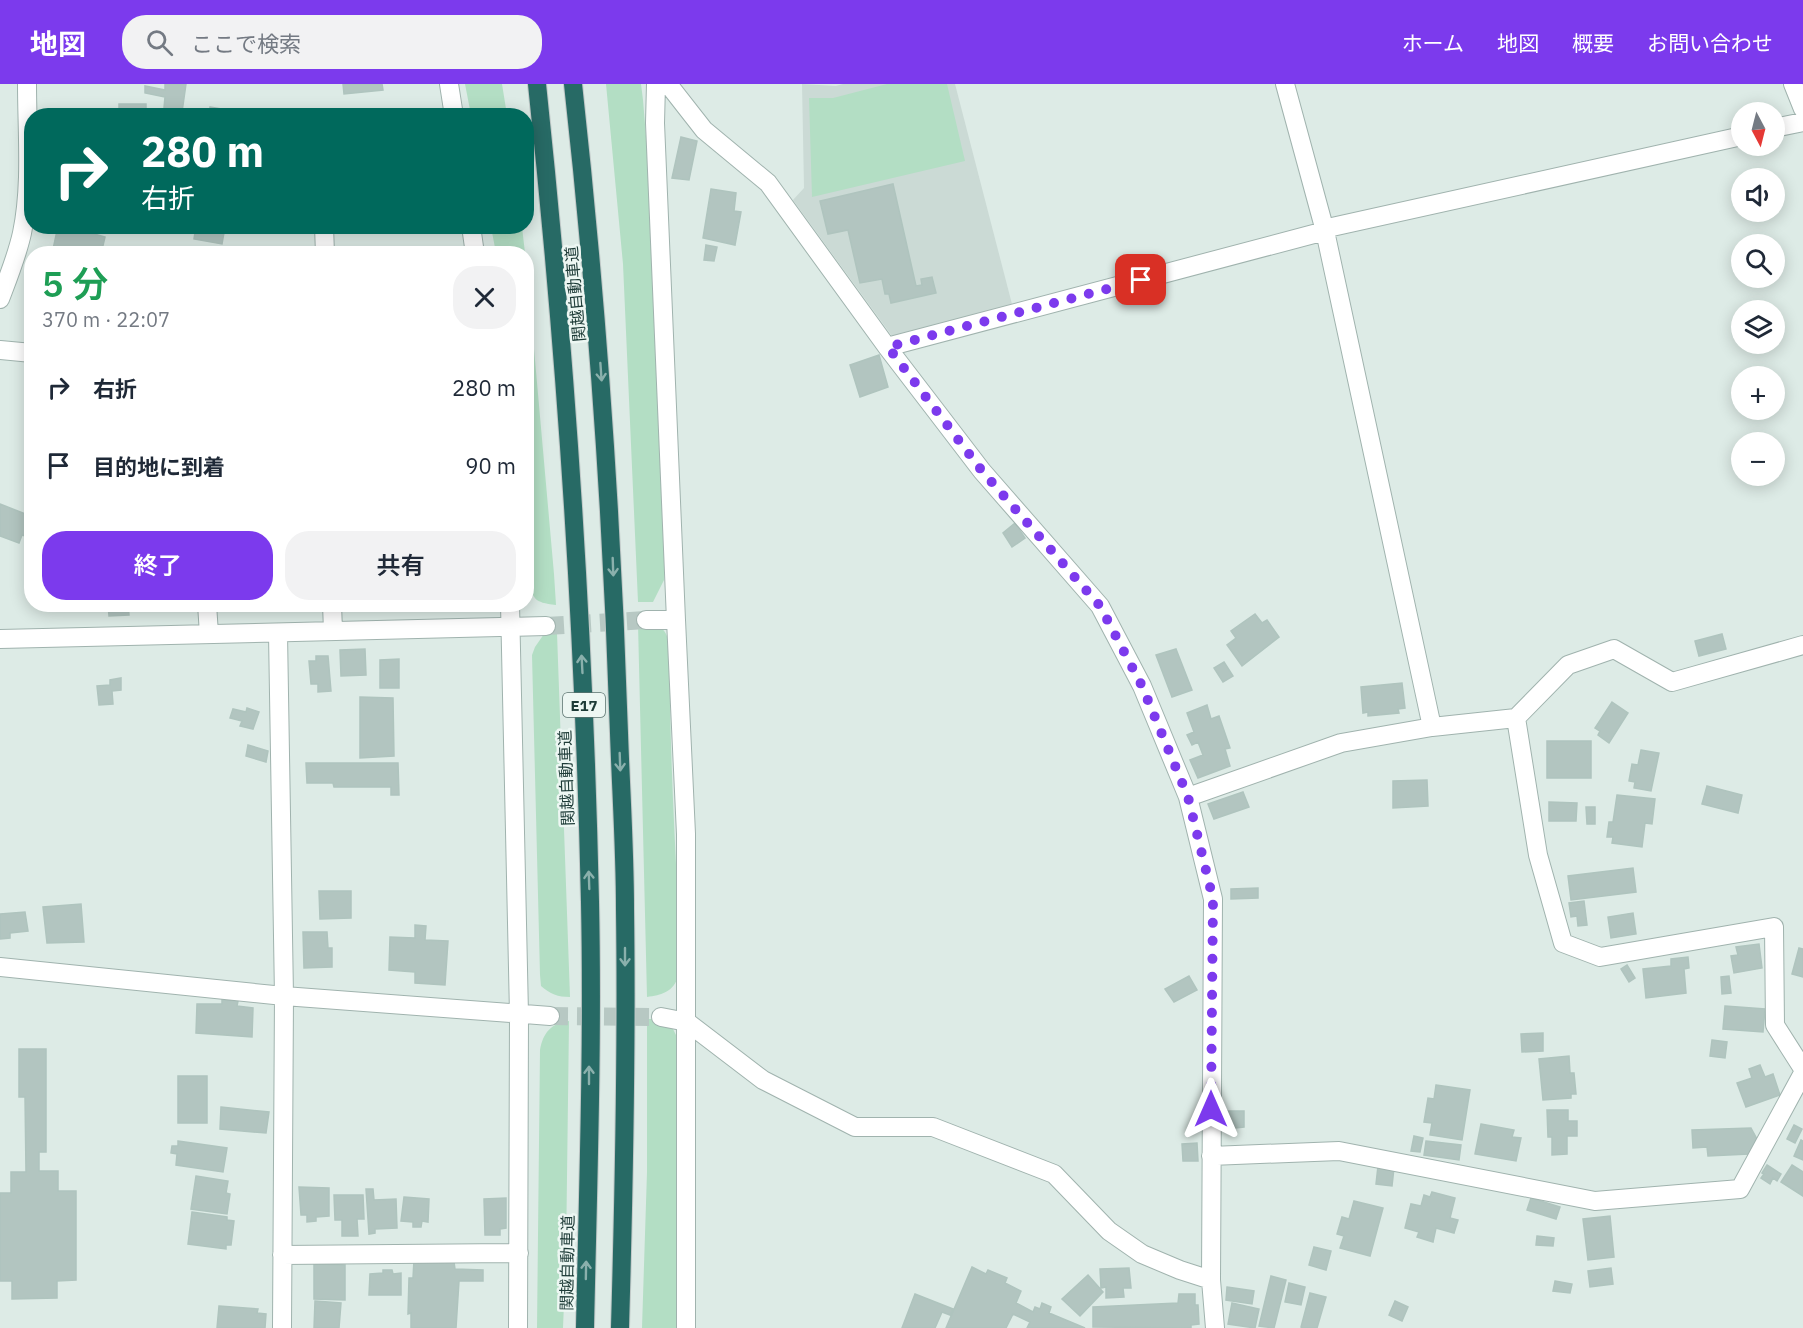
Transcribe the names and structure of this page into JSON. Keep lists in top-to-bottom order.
{
  "streets": {
    "highway": ["関越自動車道", "E17"]
  },
  "north": "bottom",
  "page": {
    "header": "地図",
    "search": "ここで検索",
    "nav": [
      "ホーム",
      "地図",
      "概要",
      "お問い合わせ"
    ],
    "map_buttons": ["+", "−"],
    "turn": ["280 m", "右折"],
    "heading": ["5 分", "370 m · 22:07"],
    "list": [
      {
        "name": "右折",
        "value": "280 m"
      },
      {
        "name": "目的地に到着",
        "value": "90 m"
      }
    ],
    "buttons": ["終了", "共有"]
  }
}
